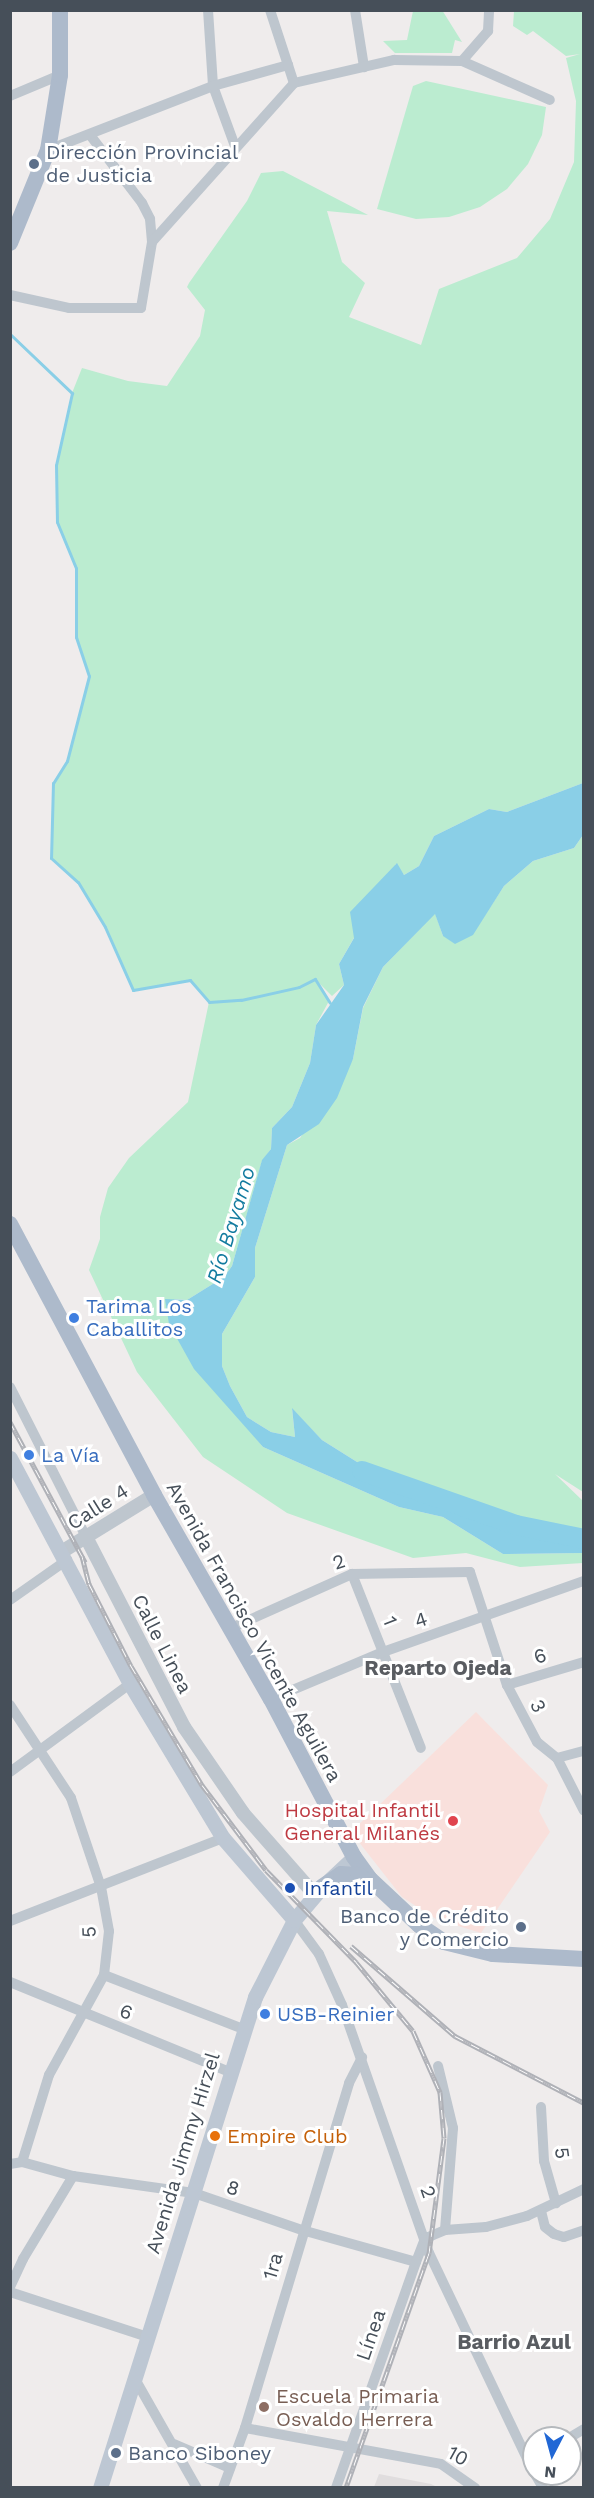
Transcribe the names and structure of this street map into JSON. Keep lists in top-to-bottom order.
{
  "streets": {
    "main road": ["Avenida Francisco Vicente Aguilera", "Avenida Jimmy Hirzel"],
    "street": [
      "Calle 4",
      "2",
      "4",
      "1",
      "Calle Linea",
      "6",
      "3",
      "5",
      "8",
      "1ra",
      "Línea",
      "10"
    ]
  },
  "crossings": [
    ["Calle 4", "Avenida Francisco Vicente Aguilera"],
    ["Calle 4", "Calle Linea"],
    ["2", "1"],
    ["2", "Avenida Francisco Vicente Aguilera"],
    ["2", "3"],
    ["2", "Avenida Jimmy Hirzel"],
    ["2", "1ra"],
    ["4", "1"],
    ["4", "Avenida Francisco Vicente Aguilera"],
    ["4", "3"],
    ["Avenida Francisco Vicente Aguilera", "Avenida Jimmy Hirzel"],
    ["Calle Linea", "Avenida Jimmy Hirzel"],
    ["6", "3"],
    ["6", "5"],
    ["6", "Avenida Jimmy Hirzel"],
    ["5", "8"],
    ["Avenida Jimmy Hirzel", "8"],
    ["8", "1ra"],
    ["8", "Línea"],
    ["1ra", "10"],
    ["Línea", "10"]
  ],
  "districts": ["Reparto Ojeda", "Barrio Azul"],
  "water": ["Río Bayamo"],
  "places": [
    "Dirección Provincial de Justicia",
    "Tarima Los Caballitos",
    "La Vía",
    "Hospital Infantil General Milanés",
    "Infantil",
    "Banco de Crédito y Comercio",
    "USB-Reinier",
    "Empire Club",
    "Escuela Primaria Osvaldo Herrera",
    "Banco Siboney"
  ],
  "north": "bottom"
}
